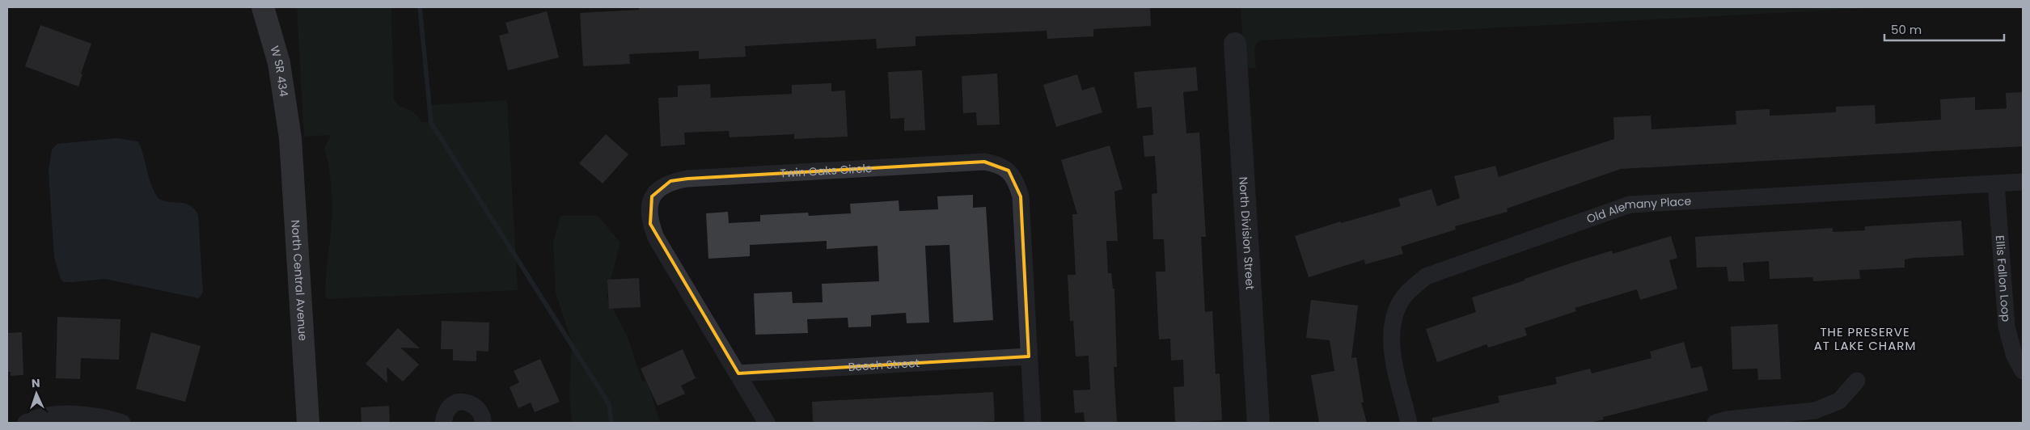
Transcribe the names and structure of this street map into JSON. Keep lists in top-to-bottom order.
{
  "streets": {
    "main road": ["W SR 434", "North Central Avenue"],
    "street": [
      "Twin Oaks Circle",
      "Old Alemany Place",
      "North Division Street",
      "Ellis Fallon Loop",
      "Beech Street"
    ]
  },
  "crossings": [
    ["W SR 434", "North Central Avenue"],
    ["Twin Oaks Circle", "Beech Street"],
    ["Old Alemany Place", "Ellis Fallon Loop"]
  ],
  "districts": ["THE PRESERVE AT LAKE CHARM"],
  "scale_bar": "50 m",
  "north": "top"
}
